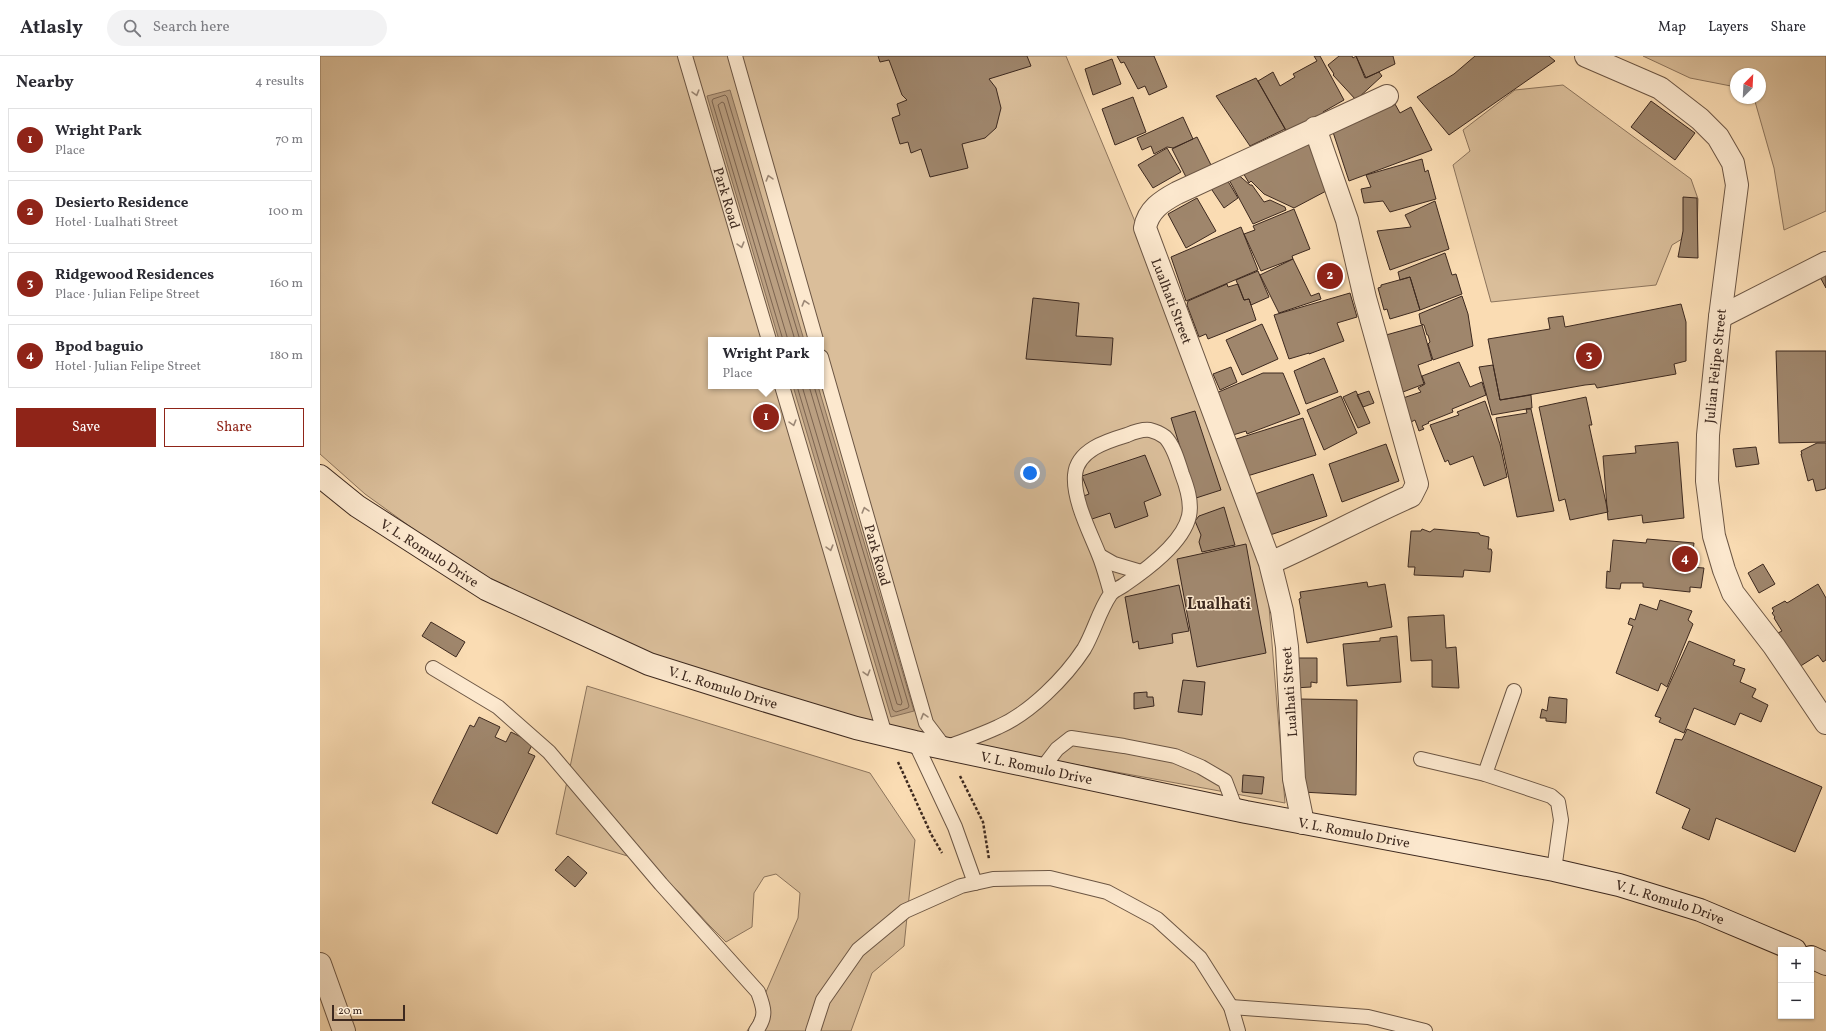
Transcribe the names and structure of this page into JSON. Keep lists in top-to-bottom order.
{
  "streets": {
    "street": ["Lualhati Street", "Julian Felipe Street", "V. L. Romulo Drive"],
    "lane": ["Park Road"]
  },
  "crossings": [
    ["Park Road", "V. L. Romulo Drive"],
    ["Lualhati Street", "V. L. Romulo Drive"]
  ],
  "districts": ["Lualhati"],
  "scale_bar": "20 m",
  "north": "top right",
  "page": {
    "header": "Atlasly",
    "search": "Search here",
    "nav": ["Map", "Layers", "Share"],
    "heading": ["Nearby", "4 results"],
    "list": [
      {
        "mark": "1",
        "name": "Wright Park",
        "note": "Place",
        "value": "70 m"
      },
      {
        "mark": "2",
        "name": "Desierto Residence",
        "note": "Hotel · Lualhati Street",
        "value": "100 m"
      },
      {
        "mark": "3",
        "name": "Ridgewood Residences",
        "note": "Place · Julian Felipe Street",
        "value": "160 m"
      },
      {
        "mark": "4",
        "name": "Bpod baguio",
        "note": "Hotel · Julian Felipe Street",
        "value": "180 m"
      }
    ],
    "pins": [
      "2",
      "3",
      "1",
      "4"
    ],
    "popup": ["Wright Park", "Place"],
    "buttons": ["Save", "Share"],
    "map_buttons": ["+", "−"],
    "scale": "20 m"
  }
}
